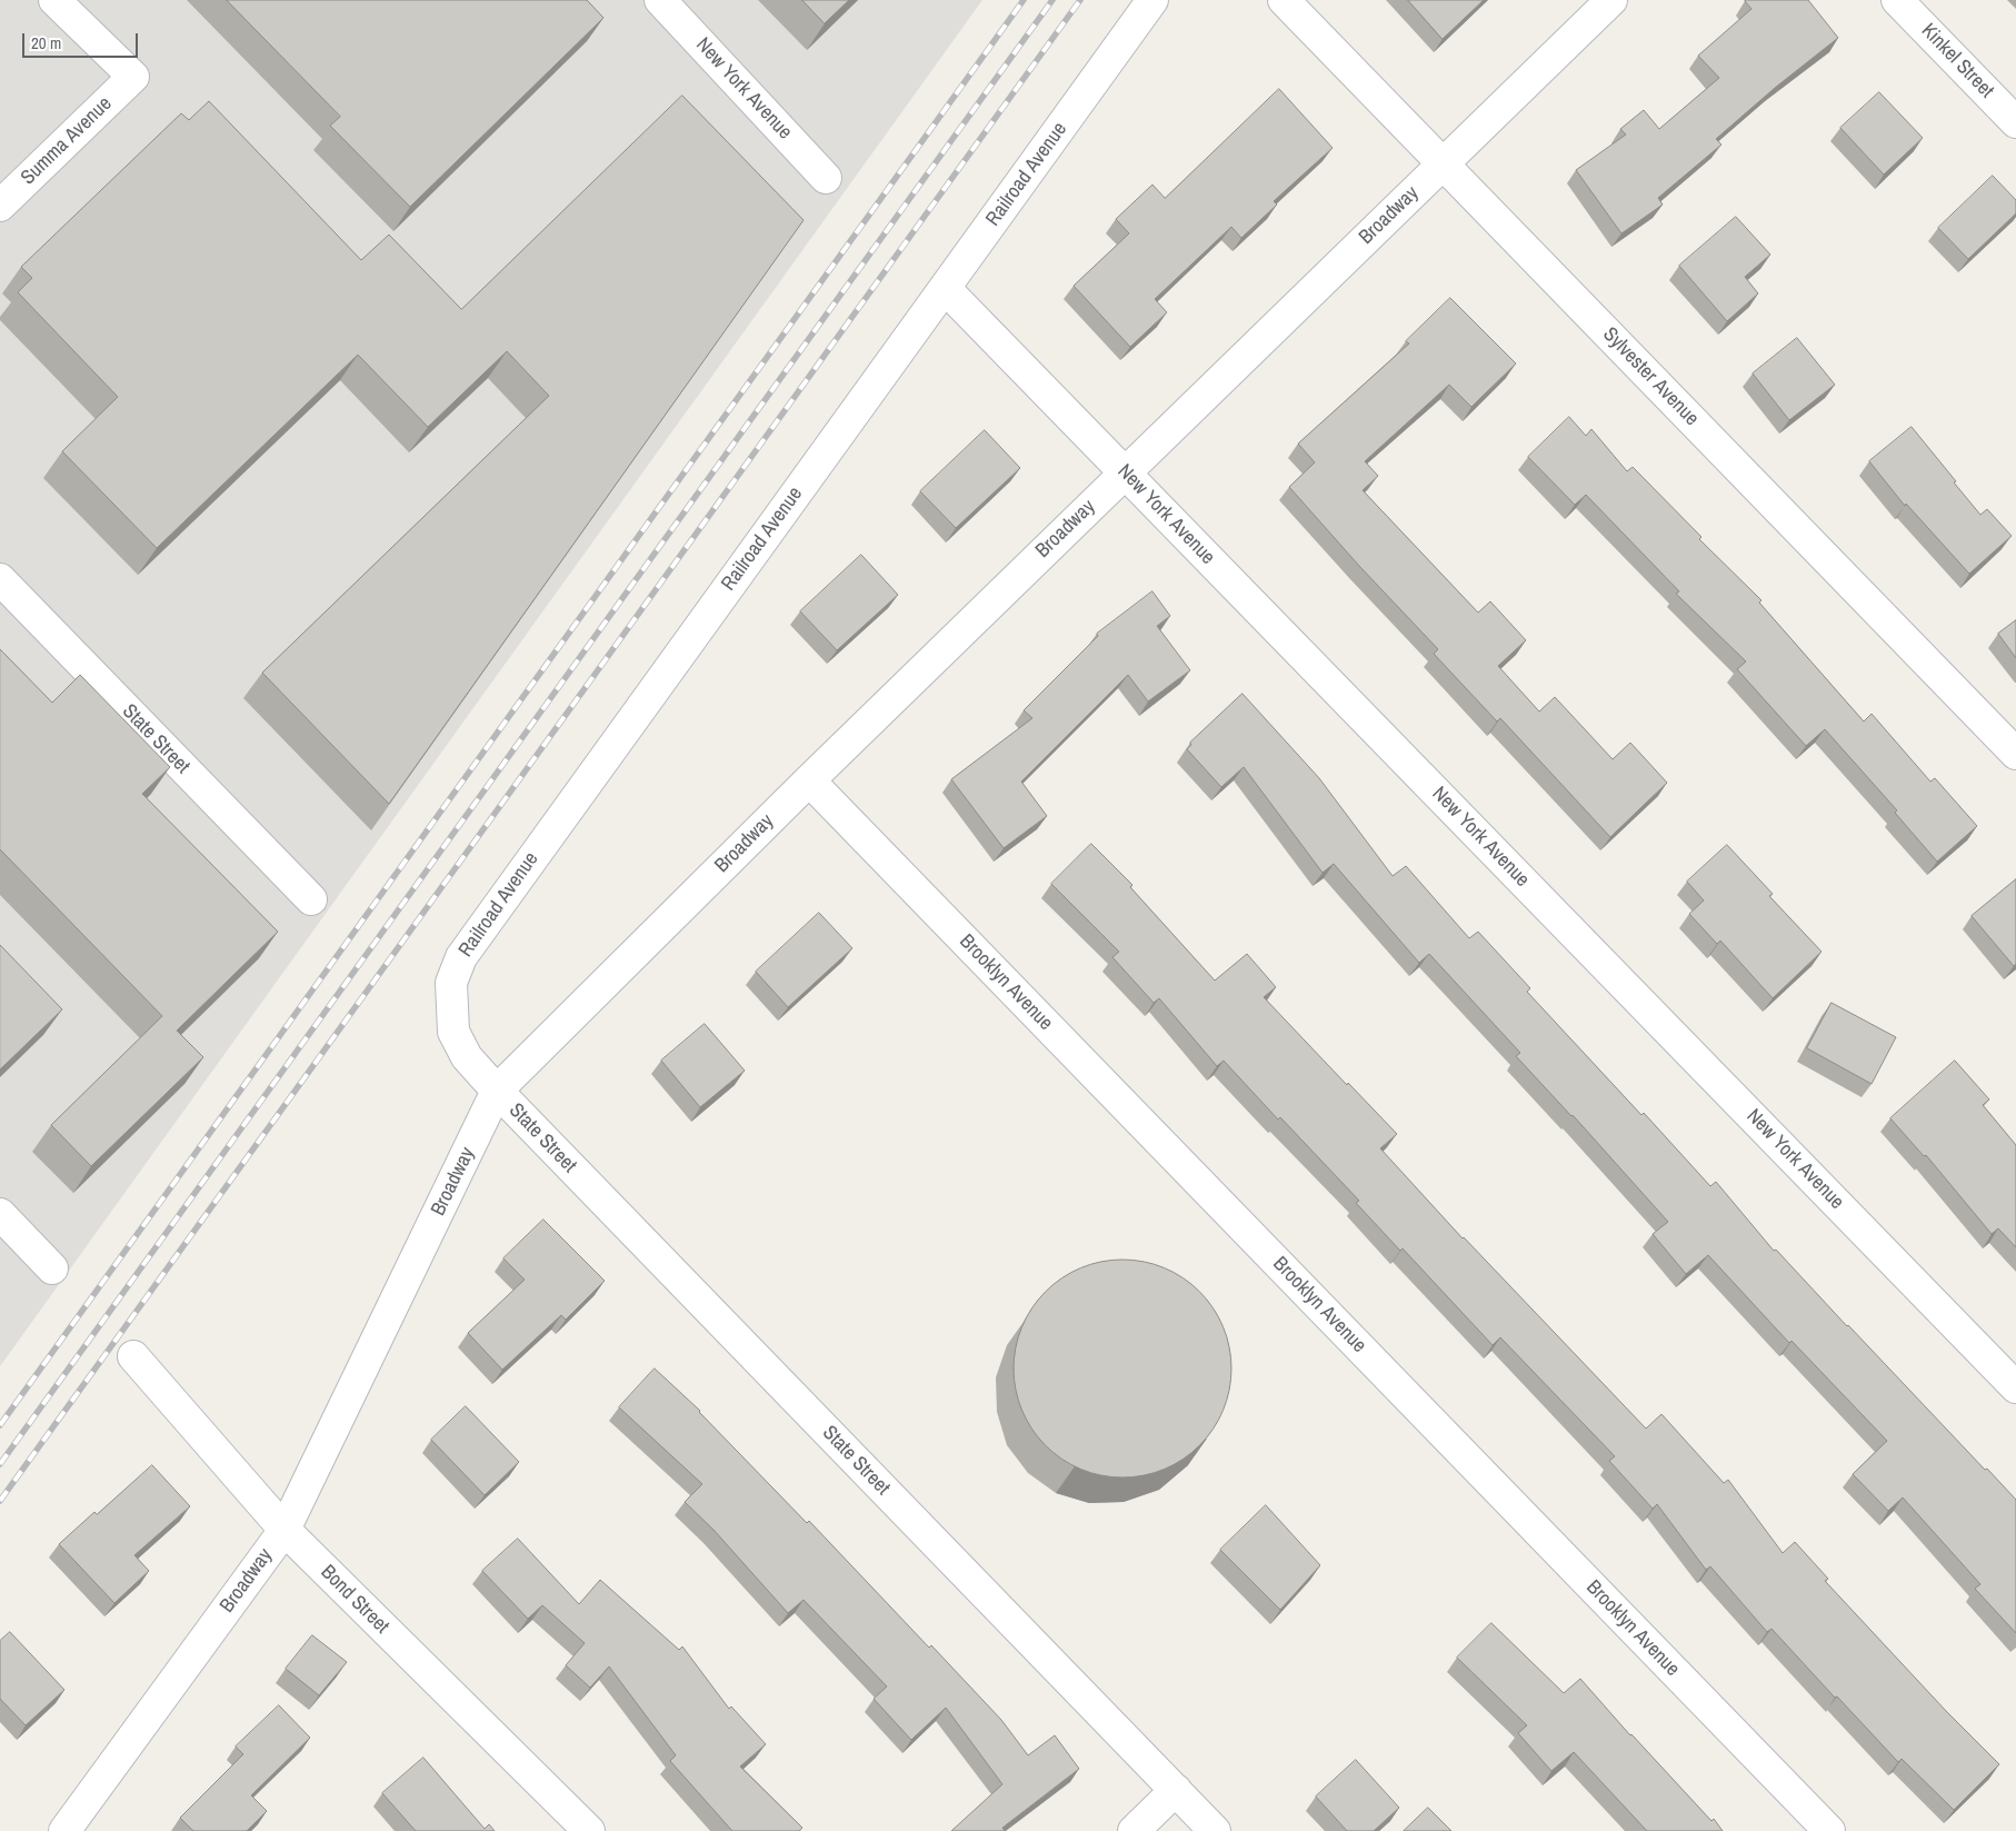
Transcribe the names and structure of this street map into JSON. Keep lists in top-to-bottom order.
{
  "streets": {
    "street": [
      "Kinkel Street",
      "New York Avenue",
      "Summa Avenue",
      "Railroad Avenue",
      "Broadway",
      "Sylvester Avenue",
      "State Street",
      "Brooklyn Avenue",
      "Bond Street"
    ]
  },
  "crossings": [
    ["New York Avenue", "Railroad Avenue"],
    ["New York Avenue", "Broadway"],
    ["Railroad Avenue", "Broadway"],
    ["Railroad Avenue", "State Street"],
    ["Broadway", "Sylvester Avenue"],
    ["Broadway", "State Street"],
    ["Broadway", "Brooklyn Avenue"],
    ["Broadway", "Bond Street"]
  ],
  "scale_bar": "20 m"
}
